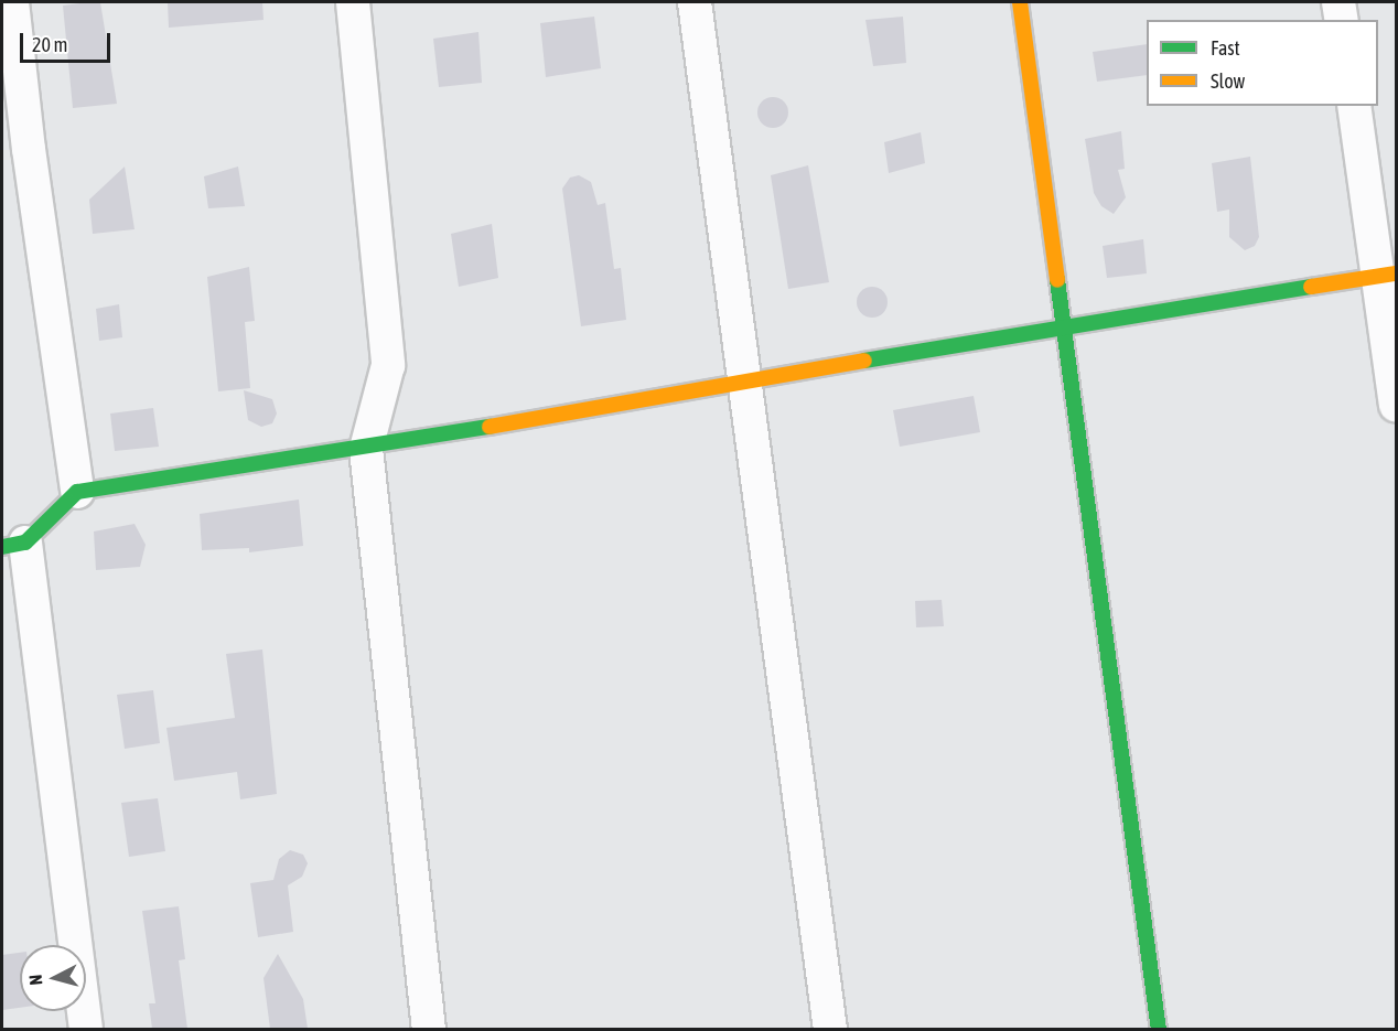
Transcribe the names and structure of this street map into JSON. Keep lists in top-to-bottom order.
{
  "legend": ["Fast", "Slow"],
  "scale_bar": "20 m",
  "north": "left"
}
